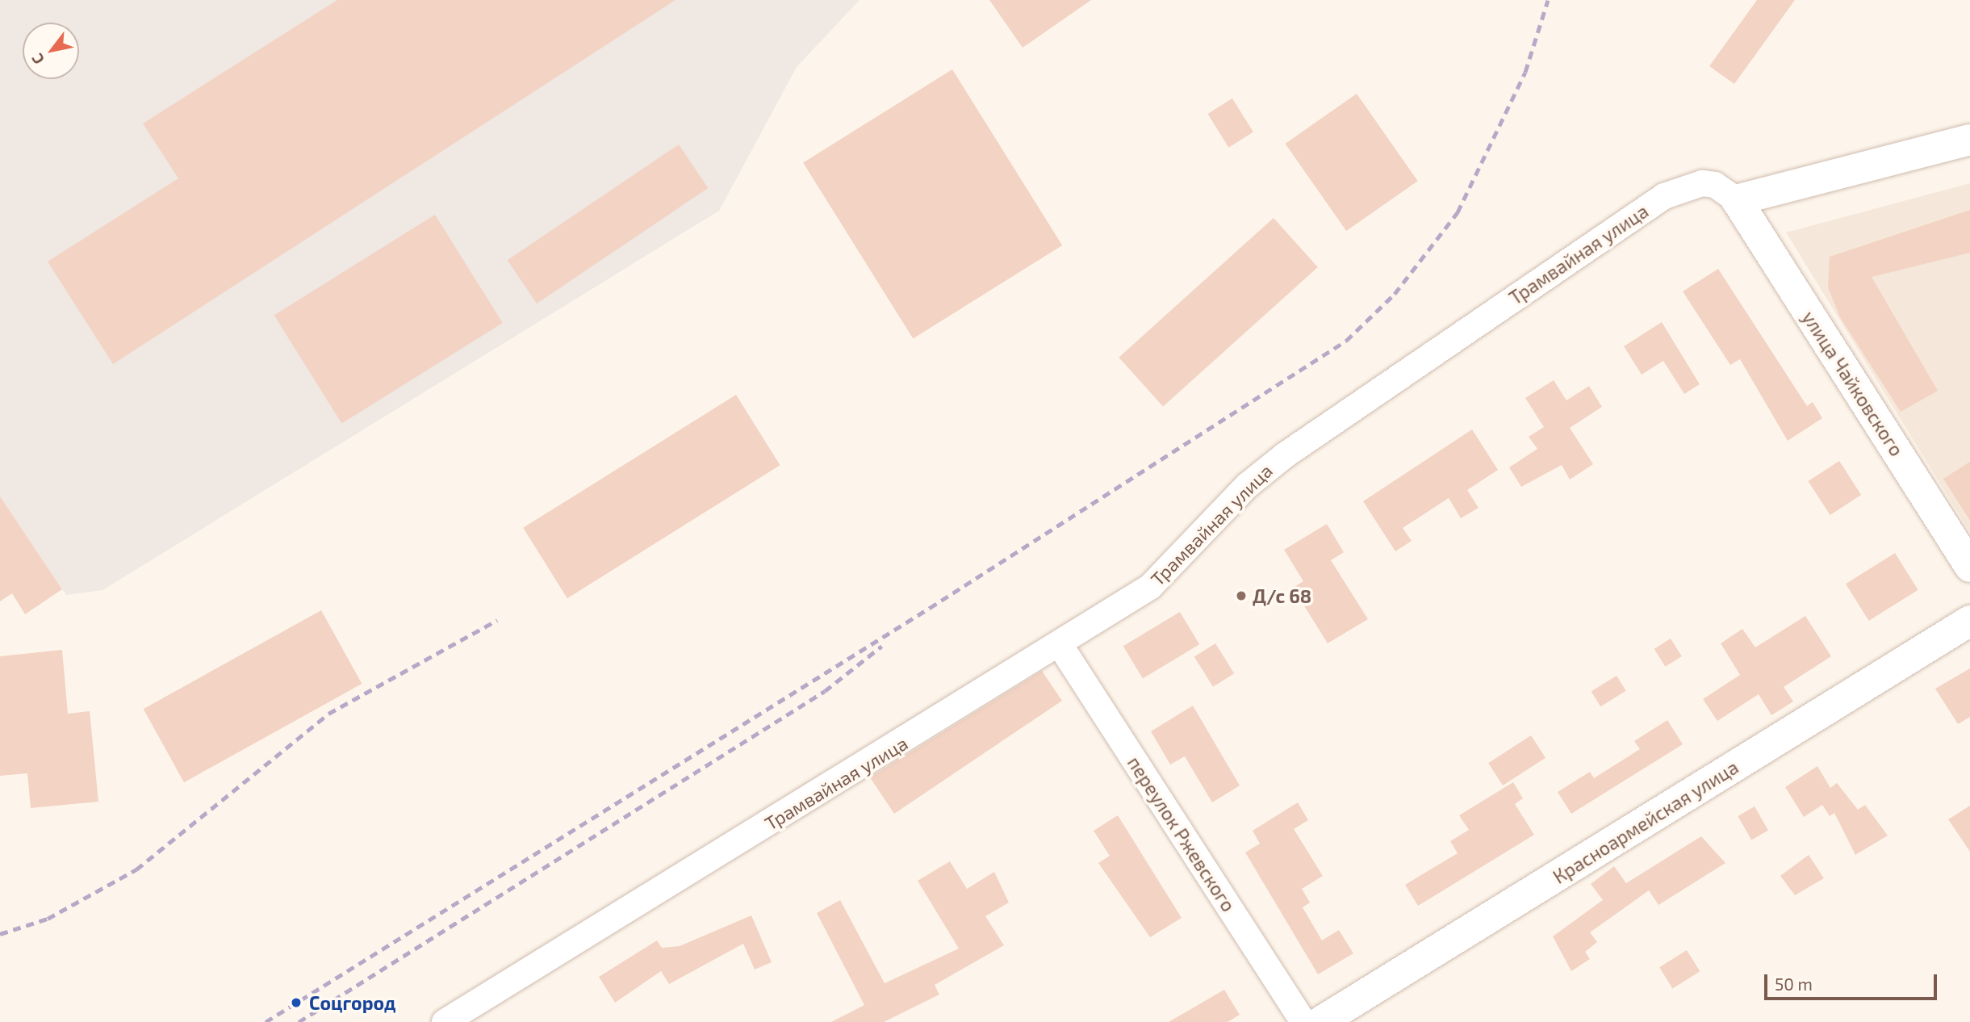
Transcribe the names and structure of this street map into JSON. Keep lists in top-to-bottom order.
{
  "streets": {
    "street": [
      "Трамвайная улица",
      "улица Чайковского",
      "Красноармейская улица",
      "переулок Ржевского"
    ]
  },
  "crossings": [
    ["Трамвайная улица", "улица Чайковского"],
    ["Трамвайная улица", "переулок Ржевского"]
  ],
  "places": ["Д/с 68", "Соцгород"],
  "scale_bar": "50 m",
  "north": "bottom left"
}
